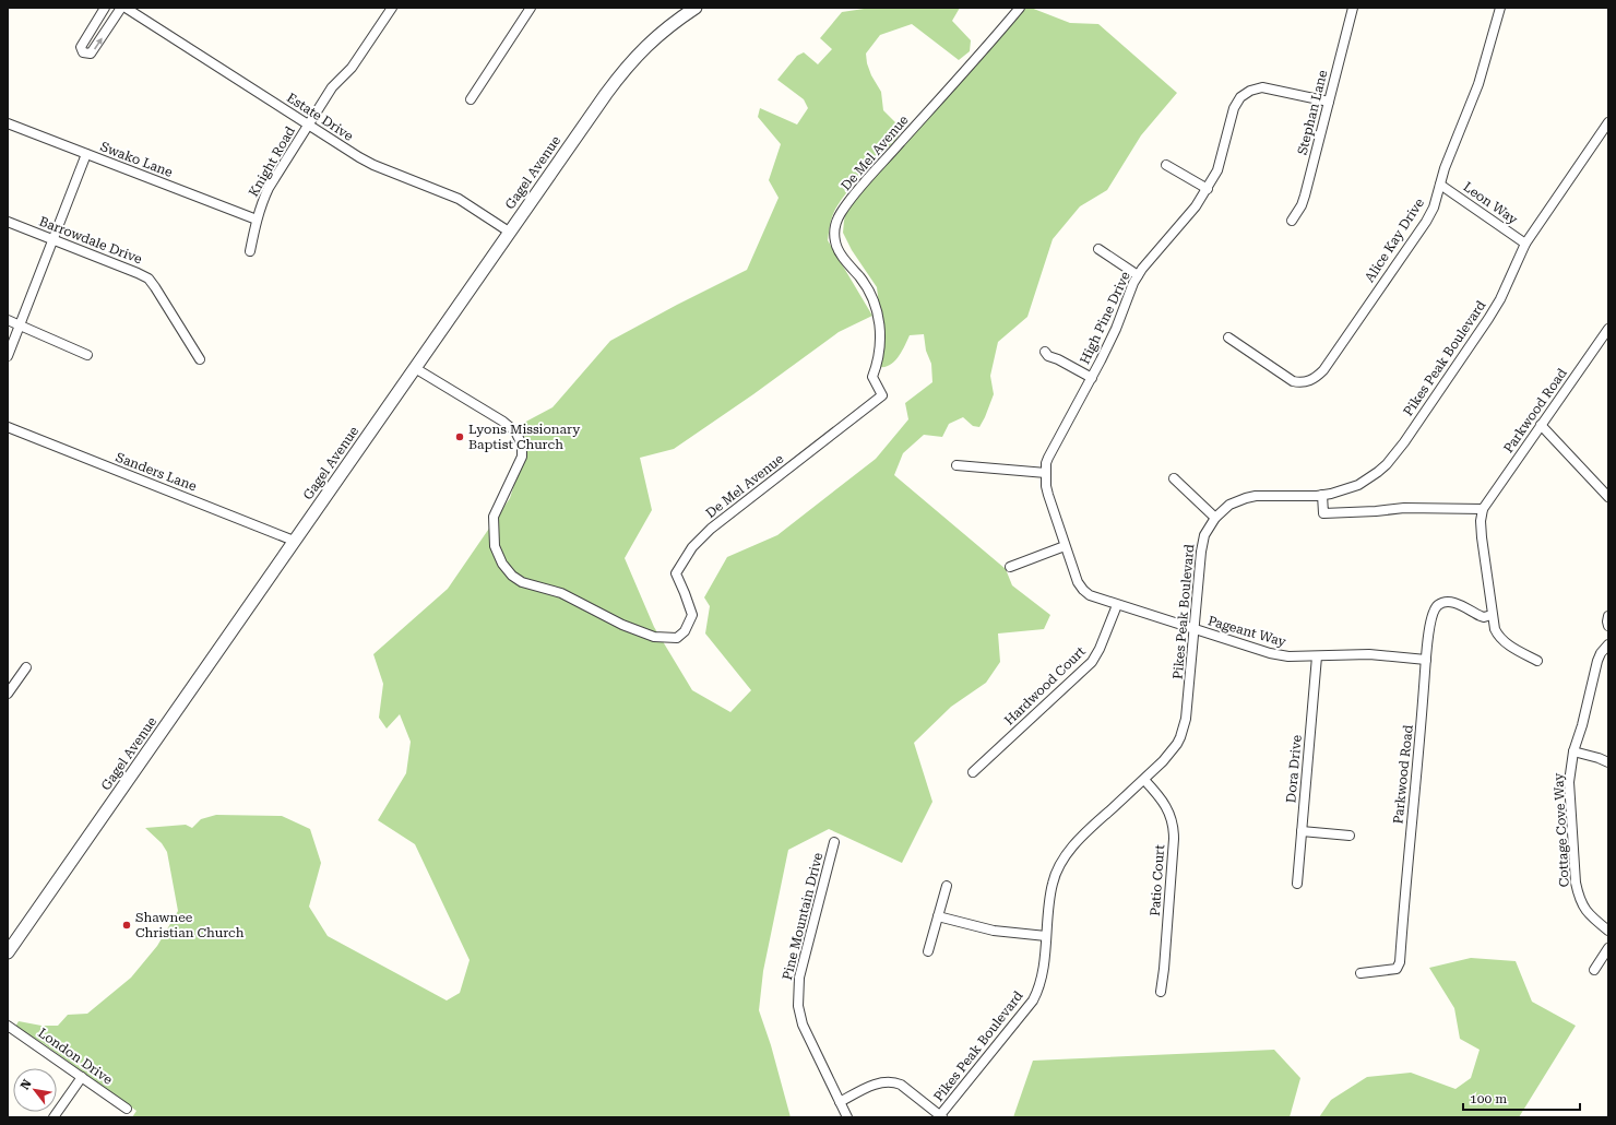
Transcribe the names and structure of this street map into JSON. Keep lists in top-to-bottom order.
{
  "streets": {
    "street": [
      "Stephan Lane",
      "Estate Drive",
      "De Mel Avenue",
      "Swako Lane",
      "Knight Road",
      "Gagel Avenue",
      "Leon Way",
      "Barrowdale Drive",
      "Alice Kay Drive",
      "High Pine Drive",
      "Pikes Peak Boulevard",
      "Parkwood Road",
      "Sanders Lane",
      "Pageant Way",
      "Hardwood Court",
      "Dora Drive",
      "Cottage Cove Way",
      "Patio Court",
      "Pine Mountain Drive",
      "London Drive"
    ]
  },
  "crossings": [
    ["Stephan Lane", "High Pine Drive"],
    ["Estate Drive", "Knight Road"],
    ["Estate Drive", "Gagel Avenue"],
    ["De Mel Avenue", "Gagel Avenue"],
    ["Swako Lane", "Knight Road"],
    ["Gagel Avenue", "Sanders Lane"],
    ["Leon Way", "Alice Kay Drive"],
    ["Leon Way", "Pikes Peak Boulevard"],
    ["High Pine Drive", "Pageant Way"],
    ["High Pine Drive", "Hardwood Court"],
    ["Pikes Peak Boulevard", "Pageant Way"],
    ["Pikes Peak Boulevard", "Patio Court"],
    ["Parkwood Road", "Pageant Way"],
    ["Pageant Way", "Hardwood Court"],
    ["Pageant Way", "Dora Drive"]
  ],
  "places": ["Lyons Missionary Baptist Church", "Shawnee Christian Church"],
  "scale_bar": "100 m",
  "north": "top left"
}
